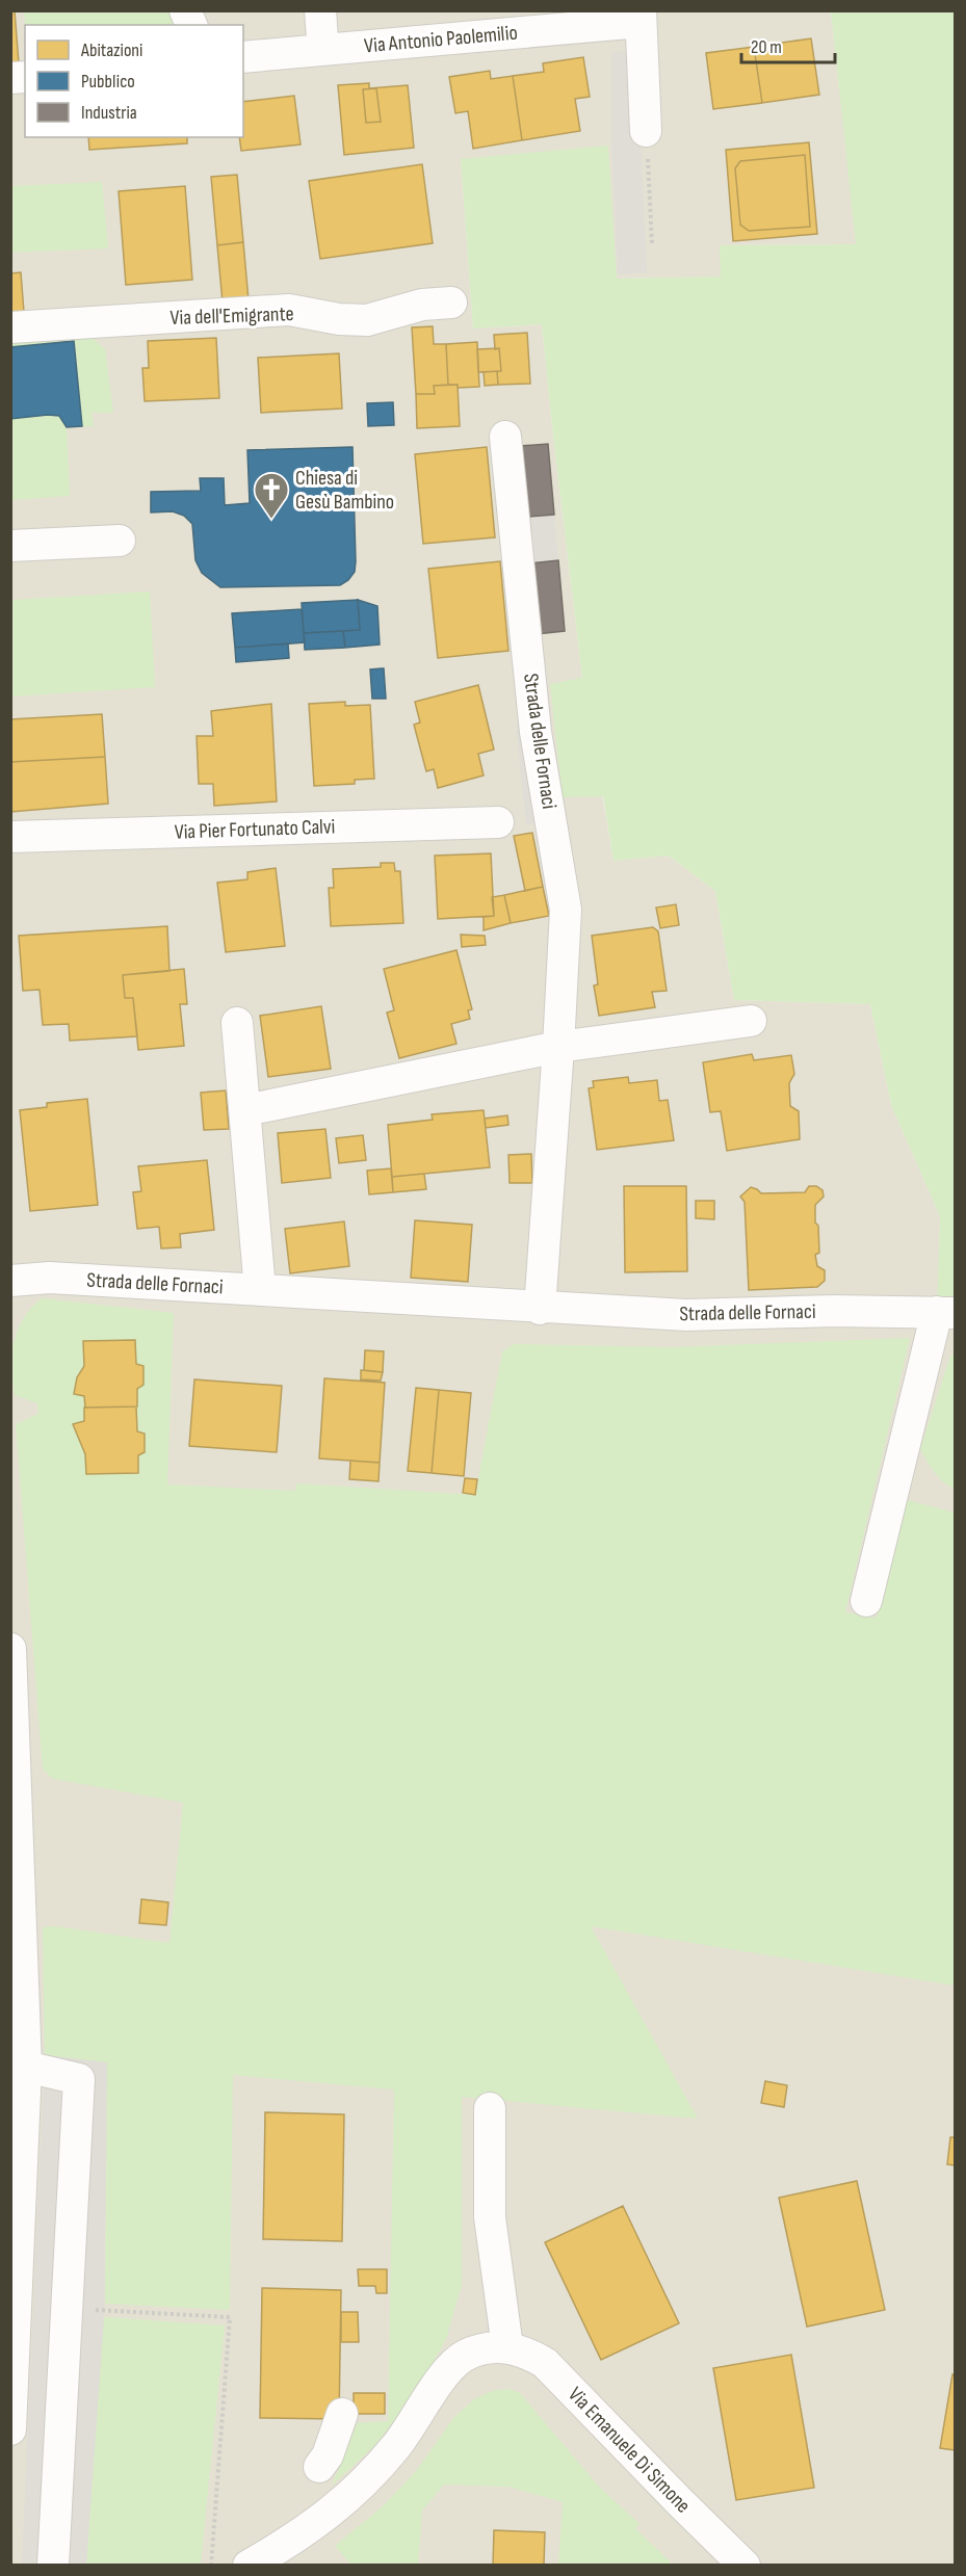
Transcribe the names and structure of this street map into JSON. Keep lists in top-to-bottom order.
{
  "streets": {
    "street": [
      "Via Antonio Paolemilio",
      "Via dell'Emigrante",
      "Strada delle Fornaci",
      "Via Pier Fortunato Calvi",
      "Via Emanuele Di Simone"
    ]
  },
  "places": {
    "church": ["Chiesa di Gesù Bambino"]
  },
  "legend": ["Abitazioni", "Pubblico", "Industria"],
  "scale_bar": "20 m"
}
